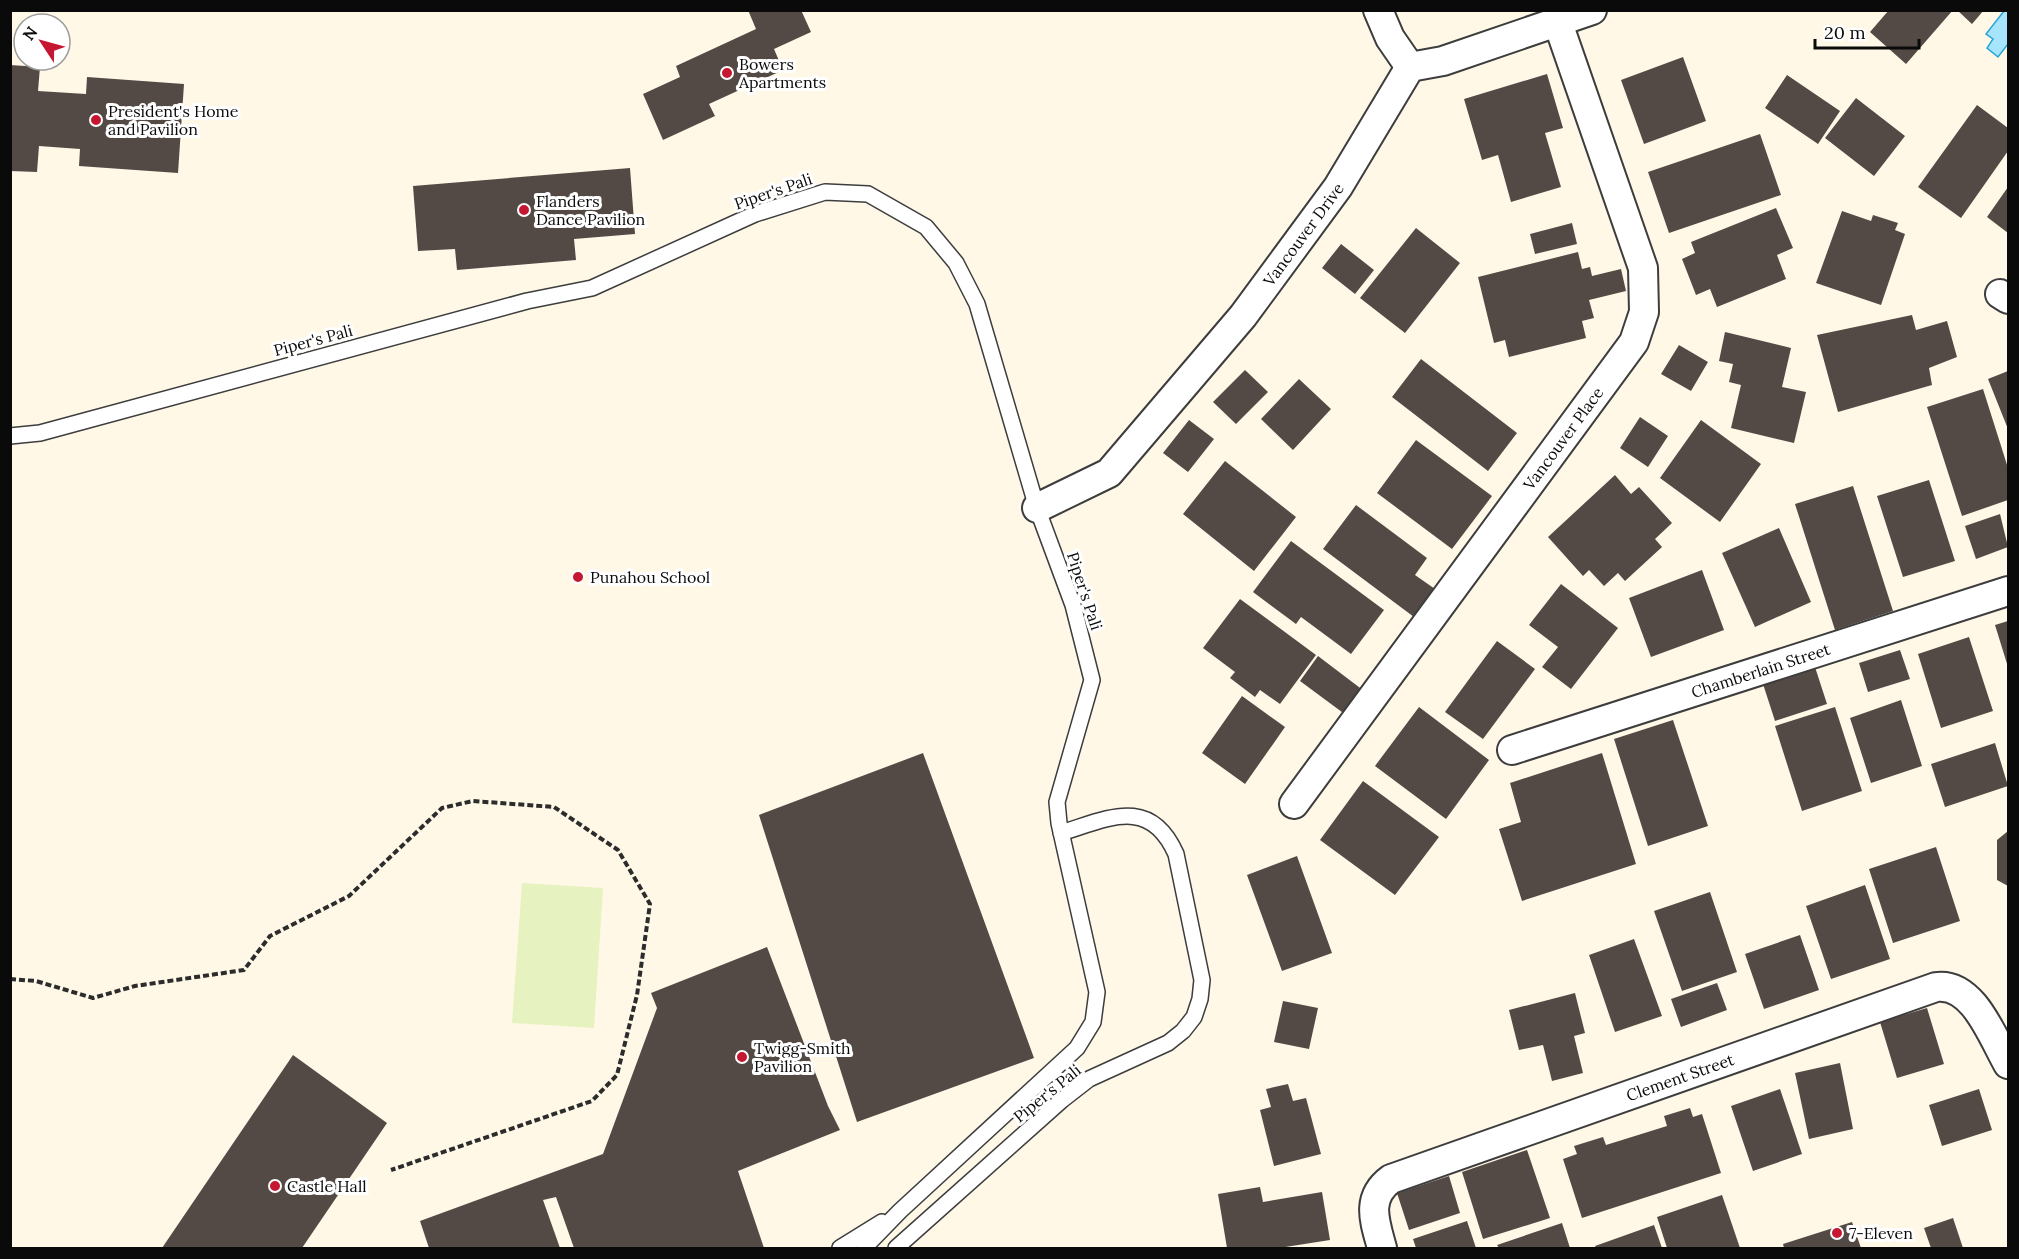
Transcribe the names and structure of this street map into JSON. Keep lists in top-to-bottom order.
{
  "streets": {
    "street": [
      "Vancouver Drive",
      "Vancouver Place",
      "Chamberlain Street",
      "Clement Street"
    ],
    "lane": ["Piper's Pali"]
  },
  "crossings": [
    ["Piper's Pali", "Vancouver Drive"]
  ],
  "places": [
    "Bowers Apartments",
    "President's Home and Pavilion",
    "Flanders Dance Pavilion",
    "Punahou School",
    "Twigg-Smith Pavilion",
    "Castle Hall",
    "7-Eleven"
  ],
  "scale_bar": "20 m",
  "north": "top left"
}
